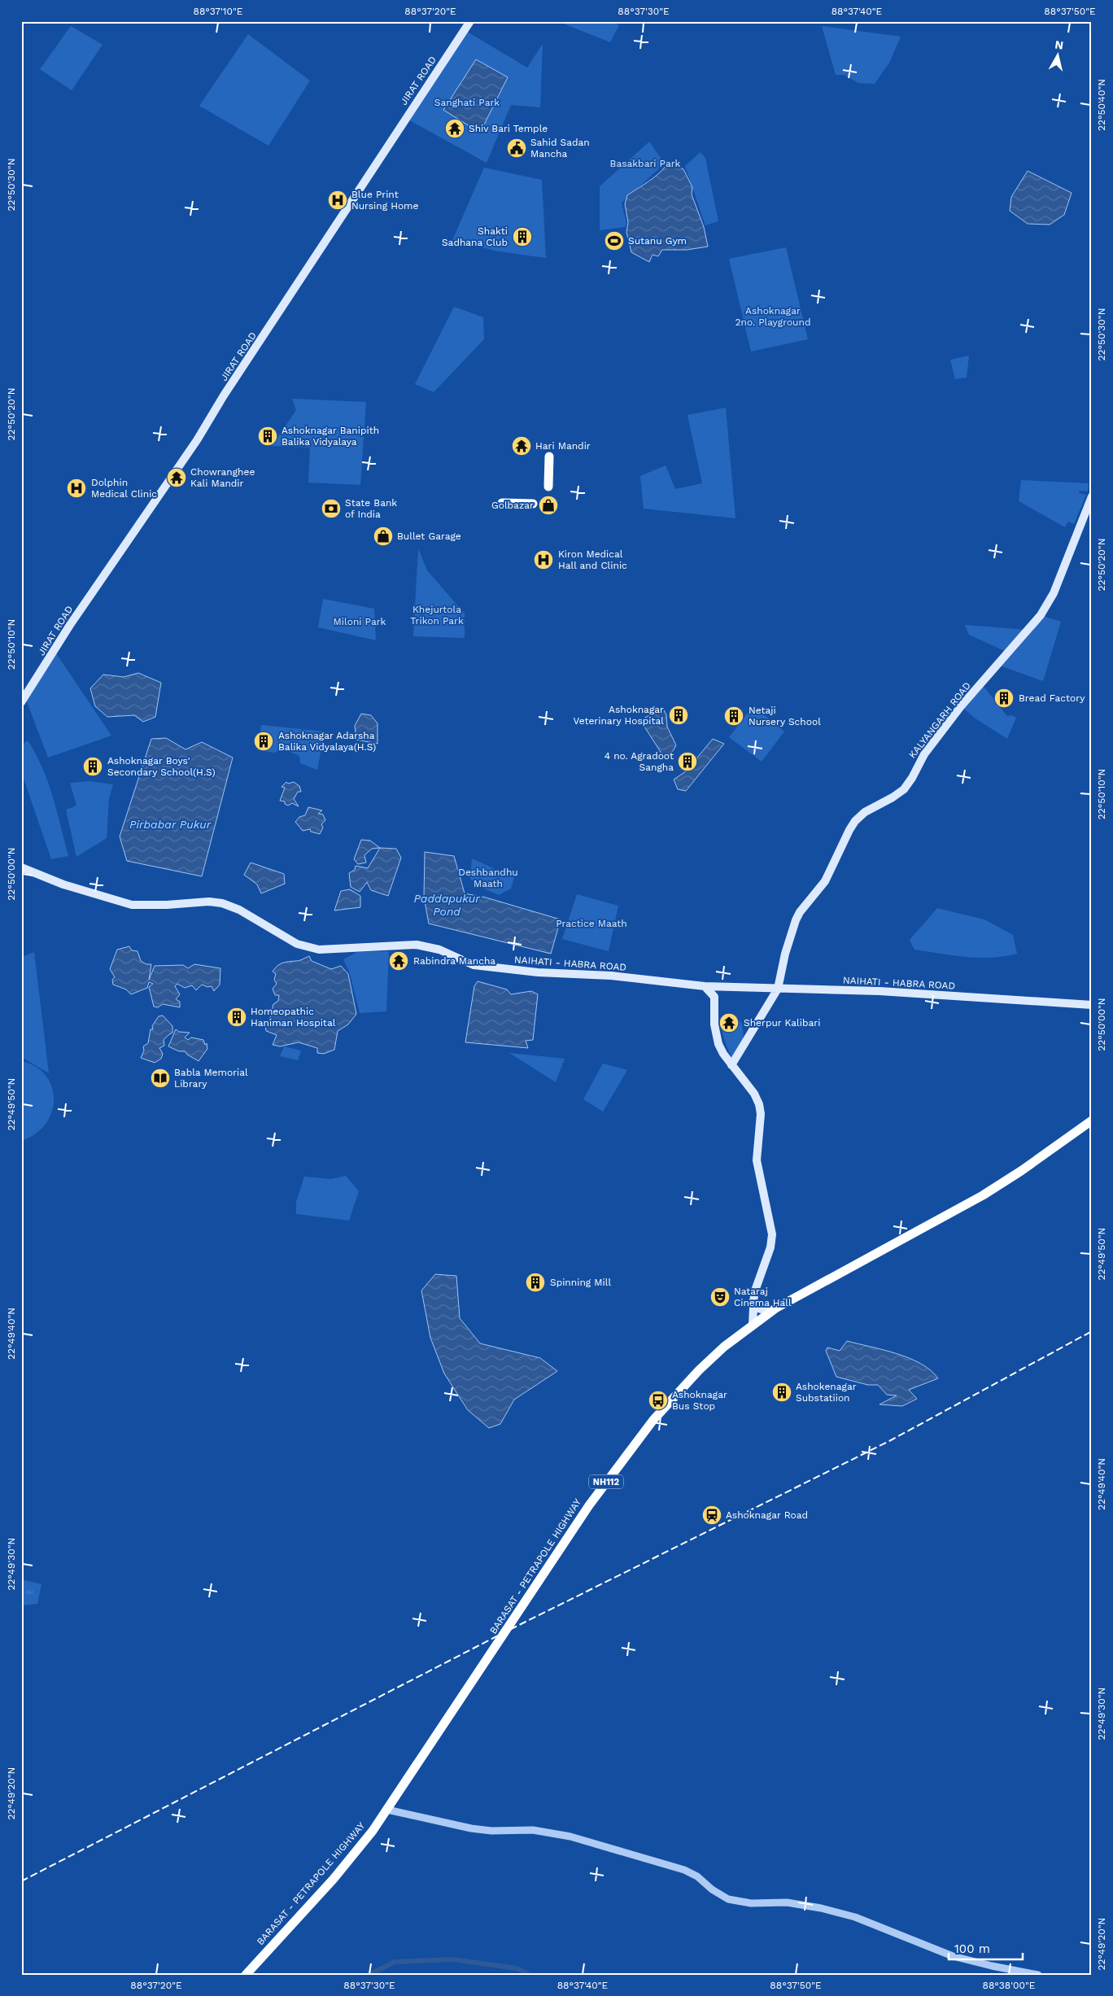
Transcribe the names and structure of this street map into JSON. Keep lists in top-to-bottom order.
{
  "streets": {
    "highway": ["NH112", "BARASAT - PETRAPOLE HIGHWAY"],
    "main road": ["JIRAT ROAD", "KALYANGARH ROAD", "NAIHATI - HABRA ROAD"]
  },
  "crossings": [
    ["KALYANGARH ROAD", "NAIHATI - HABRA ROAD"]
  ],
  "water": ["Pirbabar Pukur", "Paddapukur Pond"],
  "parks": [
    "Sanghati Park",
    "Basakbari Park",
    "Ashoknagar 2no. Playground",
    "Khejurtola Trikon Park",
    "Miloni Park",
    "Deshbandhu Maath",
    "Practice Maath"
  ],
  "places": {
    "temple": [
      "Shiv Bari Temple",
      "Hari Mandir",
      "Chowranghee Kali Mandir",
      "Rabindra Mancha",
      "Sherpur Kalibari"
    ],
    "public building": ["Sahid Sadan Mancha"],
    "hospital": ["Blue Print Nursing Home", "Dolphin Medical Clinic", "Kiron Medical Hall and Clinic"],
    "building": [
      "Shakti Sadhana Club",
      "Ashoknagar Banipith Balika Vidyalaya",
      "Bread Factory",
      "Ashoknagar Veterinary Hospital",
      "Netaji Nursery School",
      "Ashoknagar Adarsha Balika Vidyalaya(H.S)",
      "4 no. Agradoot Sangha",
      "Ashoknagar Boys' Secondary School(H.S)",
      "Homeopathic Haniman Hospital",
      "Spinning Mill",
      "Ashokenagar Substatiion"
    ],
    "sports": ["Sutanu Gym"],
    "shop": ["Golbazar", "Bullet Garage"],
    "bank": ["State Bank of India"],
    "library": ["Babla Memorial Library"],
    "theatre": ["Nataraj Cinema Hall"],
    "bus stop": ["Ashoknagar Bus Stop"],
    "station": ["Ashoknagar Road"]
  },
  "scale_bar": "100 m",
  "north": "top",
  "coordinates": [
    "88°37'10\"E",
    "88°37'20\"E",
    "88°37'30\"E",
    "88°37'40\"E",
    "88°37'50\"E",
    "22°50'40\"N",
    "22°50'30\"N",
    "22°50'20\"N",
    "22°50'10\"N",
    "22°50'00\"N",
    "22°49'50\"N",
    "22°49'40\"N",
    "22°49'30\"N",
    "22°49'20\"N",
    "88°38'00\"E"
  ]
}
